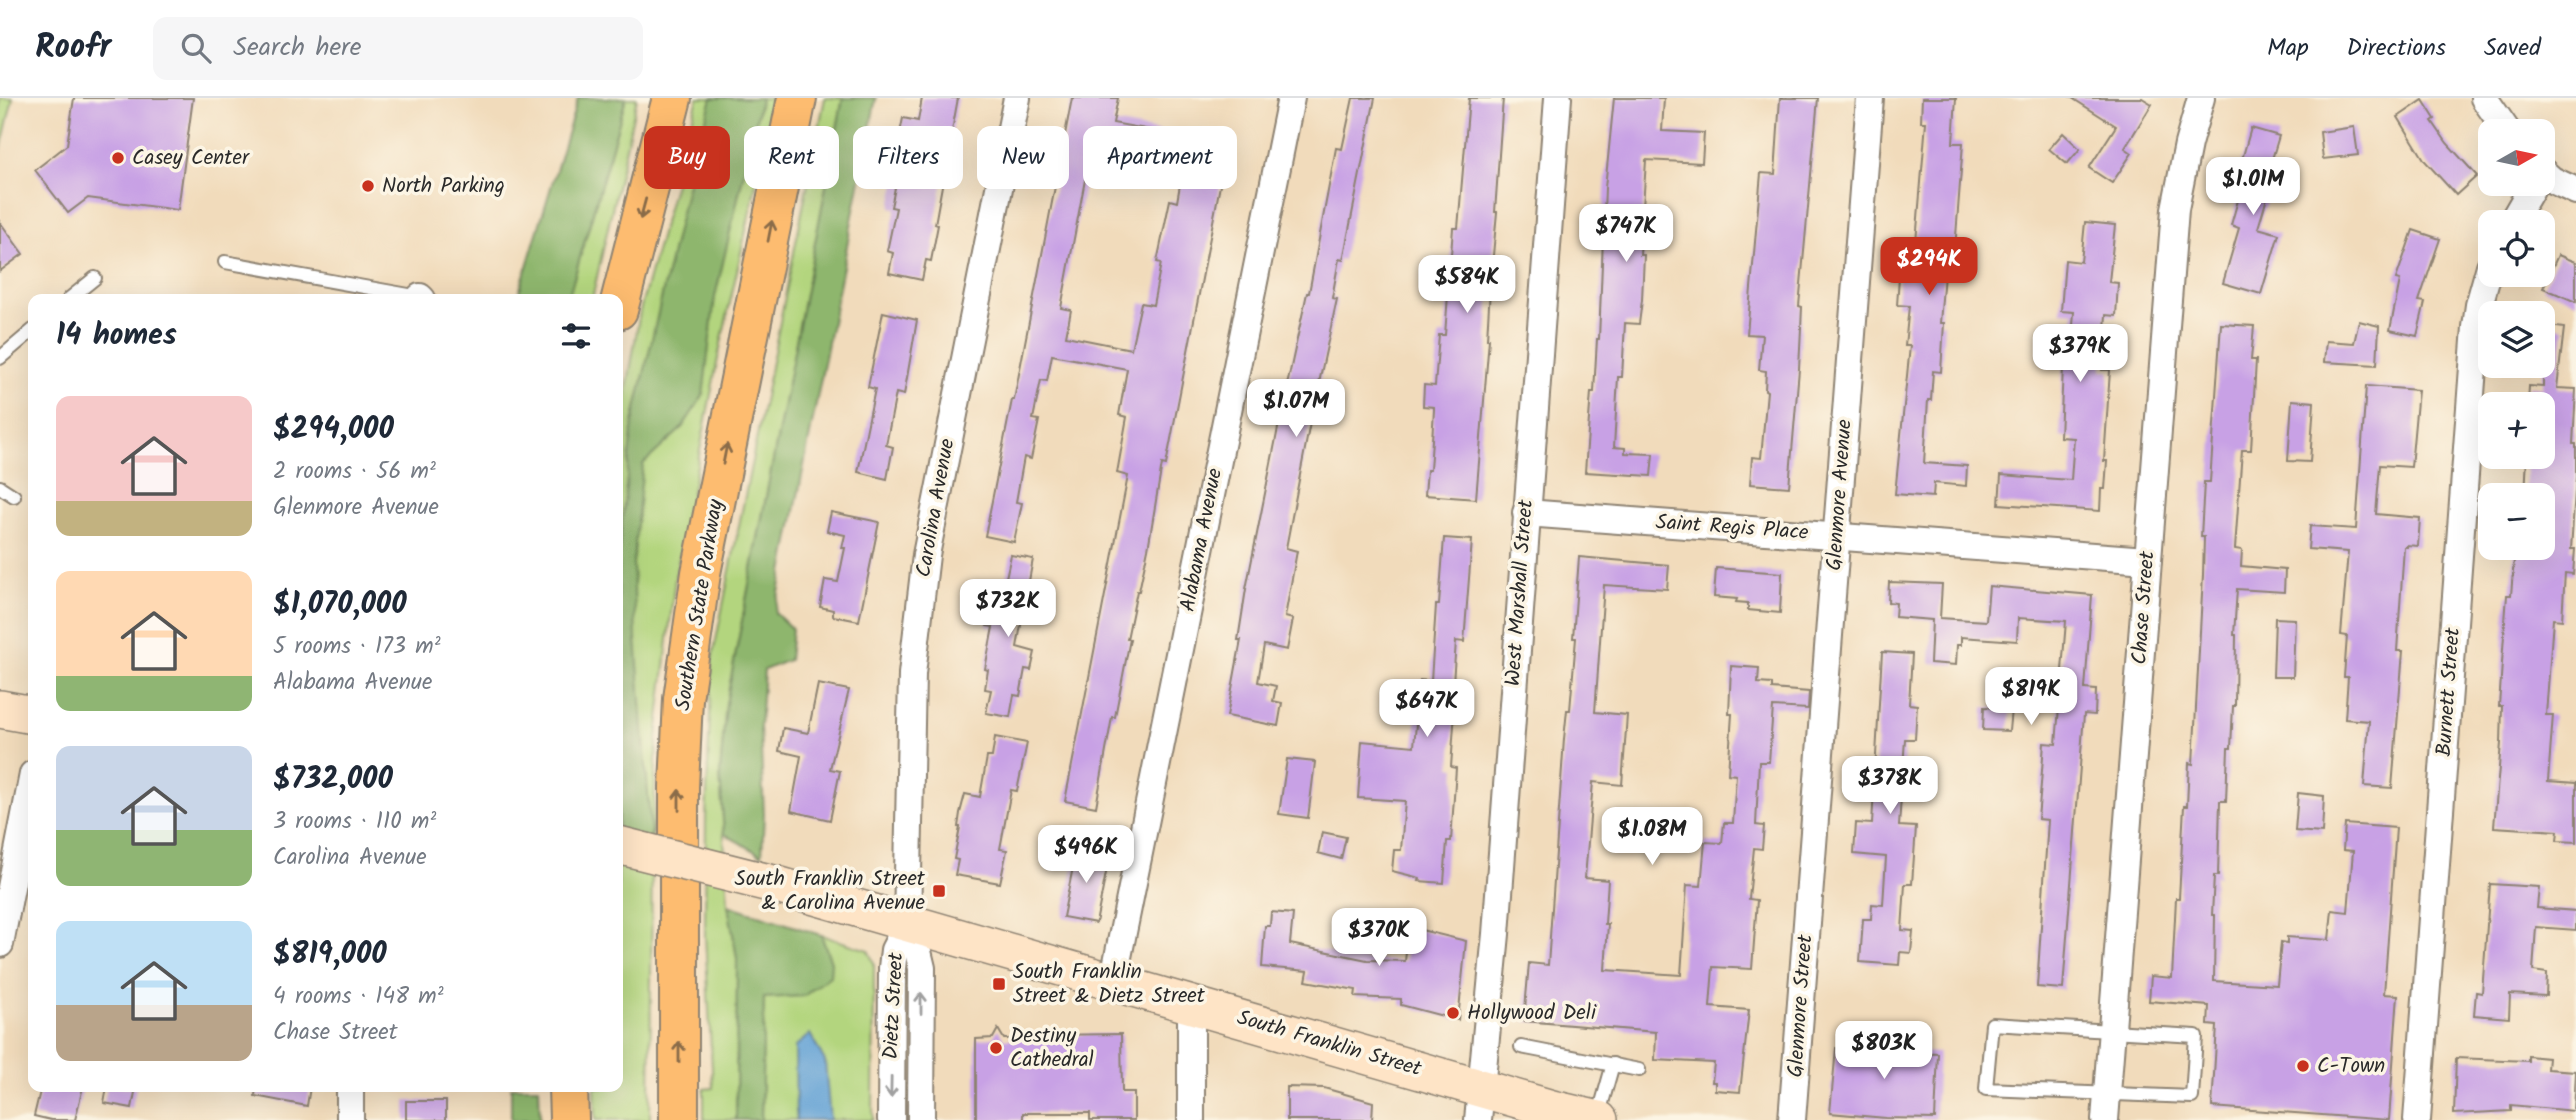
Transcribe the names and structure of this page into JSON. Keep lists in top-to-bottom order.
{
  "streets": {
    "highway": ["Southern State Parkway"],
    "main road": ["South Franklin Street"],
    "street": [
      "Glenmore Avenue",
      "Carolina Avenue",
      "Saint Regis Place",
      "Alabama Avenue",
      "West Marshall Street",
      "Chase Street",
      "Burnett Street",
      "Dietz Street",
      "Glenmore Street"
    ]
  },
  "crossings": [
    ["Glenmore Avenue", "Saint Regis Place"],
    ["Glenmore Avenue", "Glenmore Street"],
    ["Carolina Avenue", "Dietz Street"],
    ["Carolina Avenue", "South Franklin Street"],
    ["Saint Regis Place", "West Marshall Street"],
    ["Saint Regis Place", "Chase Street"],
    ["Alabama Avenue", "South Franklin Street"],
    ["West Marshall Street", "South Franklin Street"],
    ["Dietz Street", "South Franklin Street"]
  ],
  "one_way": ["Southern State Parkway"],
  "places": {
    "other": [
      "Casey Center",
      "North Parking",
      "Hollywood Deli",
      "Destiny Cathedral",
      "C-Town"
    ],
    "transit": ["South Franklin Street & Carolina Avenue", "South Franklin Street & Dietz Street"]
  },
  "north": "right",
  "page": {
    "header": "Roofr",
    "search": "Search here",
    "nav": ["Map", "Directions", "Saved"],
    "map_buttons": ["+", "−"],
    "chip": [
      "Buy",
      "Rent",
      "Filters",
      "New",
      "Apartment"
    ],
    "price": [
      "$1.01M",
      "$747K",
      "$294K",
      "$584K",
      "$379K",
      "$1.07M",
      "$732K",
      "$819K",
      "$647K",
      "$378K",
      "$1.08M",
      "$496K",
      "$370K",
      "$803K"
    ],
    "heading": "14 homes",
    "list": [
      {
        "name": "$294,000",
        "note": "2 rooms · 56 m² · Glenmore Avenue"
      },
      {
        "name": "$1,070,000",
        "note": "5 rooms · 173 m² · Alabama Avenue"
      },
      {
        "name": "$732,000",
        "note": "3 rooms · 110 m² · Carolina Avenue"
      },
      {
        "name": "$819,000",
        "note": "4 rooms · 148 m² · Chase Street"
      }
    ]
  }
}
